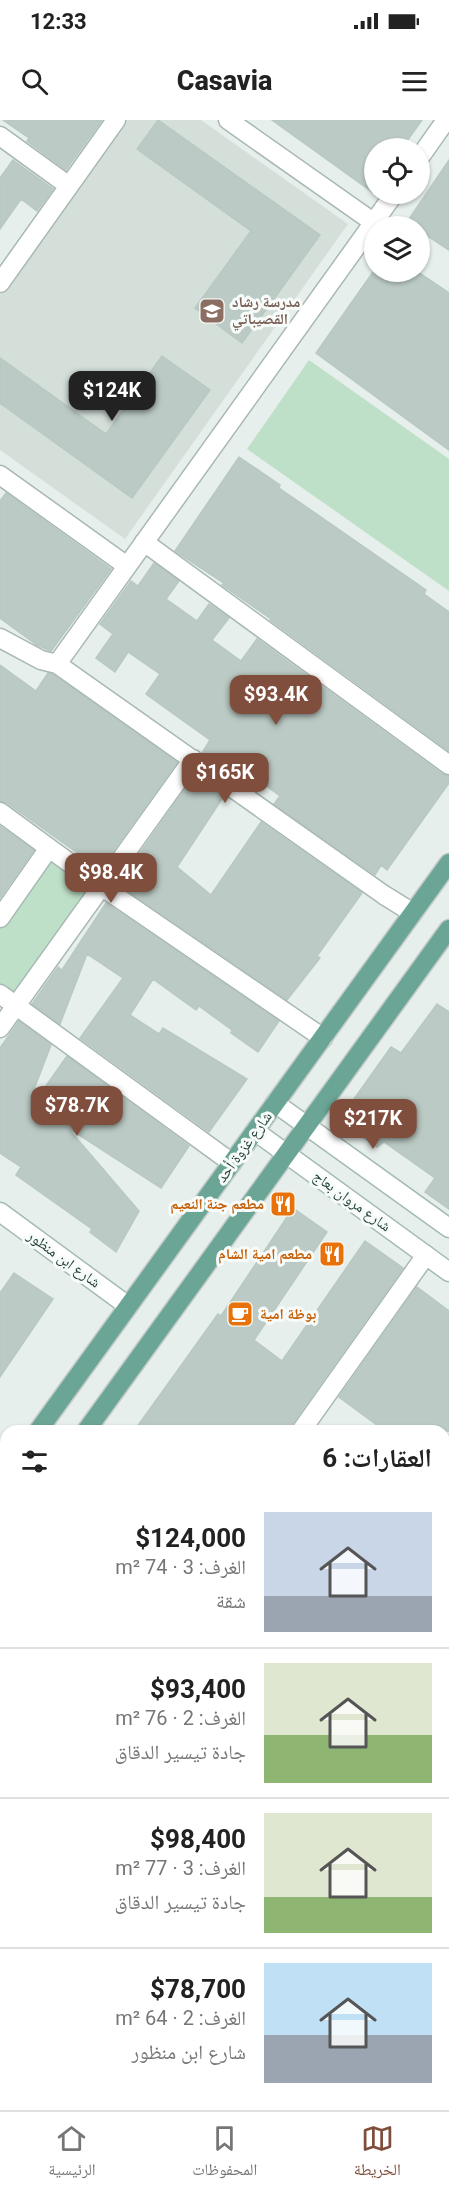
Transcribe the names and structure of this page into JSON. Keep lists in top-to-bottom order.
{
  "streets": {
    "main road": ["شارع غزوة أحد"],
    "street": ["شارع مروان بعاج", "شارع ابن منظور"]
  },
  "crossings": [
    ["شارع غزوة أحد", "شارع مروان بعاج"],
    ["شارع غزوة أحد", "شارع ابن منظور"]
  ],
  "places": {
    "school or university": ["مدرسة رشاد القصيباتي"],
    "restaurant": ["مطعم جنة النعيم", "مطعم امية الشام"],
    "cafe": ["بوظة امية"]
  },
  "page": {
    "status": "12:33",
    "header": "Casavia",
    "price": [
      "$124K",
      "$93.4K",
      "$165K",
      "$98.4K",
      "$78.7K",
      "$217K"
    ],
    "heading": "العقارات: 6",
    "list": [
      {
        "name": "$124,000",
        "note": "الغرف: 3 · 74 m² · شقة"
      },
      {
        "name": "$93,400",
        "note": "الغرف: 2 · 76 m² · جادة تيسير الدقاق"
      },
      {
        "name": "$98,400",
        "note": "الغرف: 3 · 77 m² · جادة تيسير الدقاق"
      },
      {
        "name": "$78,700",
        "note": "الغرف: 2 · 64 m² · شارع ابن منظور"
      }
    ],
    "tabs": ["الخريطة", "المحفوظات", "الرئيسية"]
  }
}
